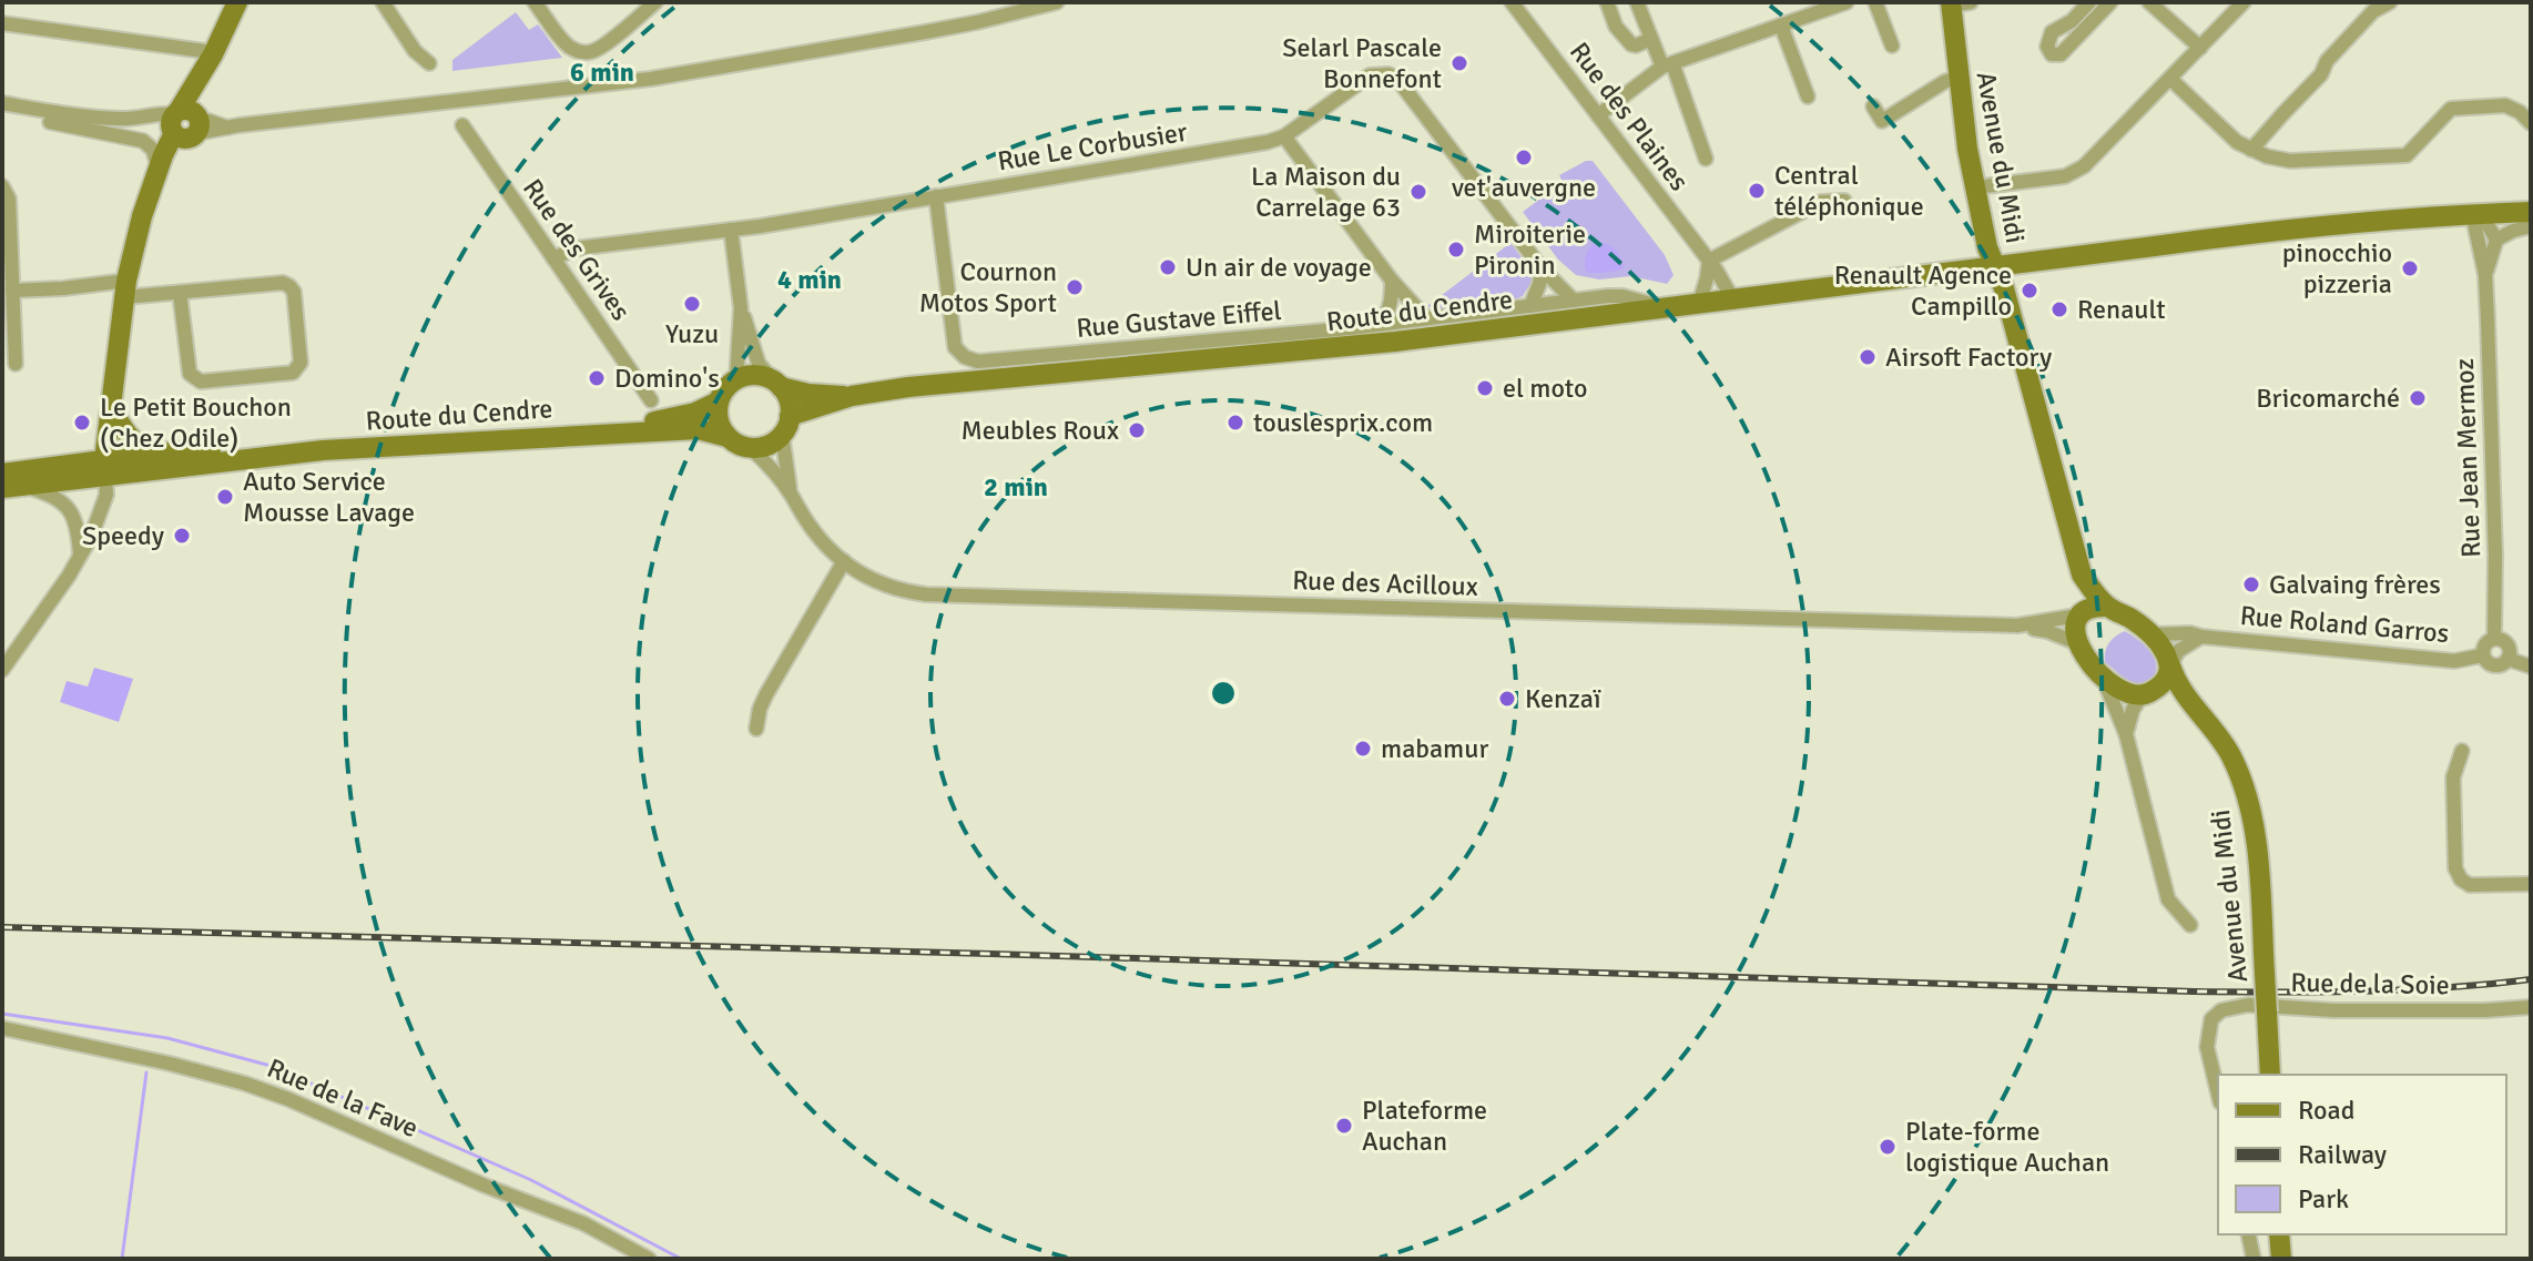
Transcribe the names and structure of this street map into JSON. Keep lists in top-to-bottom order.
{
  "streets": {
    "main road": ["Avenue du Midi", "Route du Cendre"],
    "street": [
      "Rue des Plaines",
      "Rue Le Corbusier",
      "Rue des Grives",
      "Rue Gustave Eiffel",
      "Rue Jean Mermoz",
      "Rue des Acilloux",
      "Rue Roland Garros",
      "Rue de la Soie",
      "Rue de la Fave"
    ]
  },
  "crossings": [
    ["Rue des Plaines", "Route du Cendre"],
    ["Rue Le Corbusier", "Rue des Grives"],
    ["Rue Le Corbusier", "Rue Gustave Eiffel"],
    ["Avenue du Midi", "Route du Cendre"],
    ["Avenue du Midi", "Rue des Acilloux"],
    ["Avenue du Midi", "Rue Roland Garros"],
    ["Route du Cendre", "Rue Gustave Eiffel"],
    ["Route du Cendre", "Rue Jean Mermoz"],
    ["Route du Cendre", "Rue des Acilloux"],
    ["Rue Jean Mermoz", "Rue Roland Garros"],
    ["Rue des Acilloux", "Rue Roland Garros"]
  ],
  "places": [
    "Selarl Pascale Bonnefont",
    "vet'auvergne",
    "Central téléphonique",
    "La Maison du Carrelage 63",
    "Miroiterie Pironin",
    "Un air de voyage",
    "pinocchio pizzeria",
    "Cournon Motos Sport",
    "Renault Agence Campillo",
    "Yuzu",
    "Renault",
    "Airsoft Factory",
    "Domino's",
    "el moto",
    "Bricomarché",
    "Le Petit Bouchon (Chez Odile)",
    "touslesprix.com",
    "Meubles Roux",
    "Auto Service Mousse Lavage",
    "Speedy",
    "Galvaing frères",
    "Kenzaï",
    "mabamur",
    "Plateforme Auchan",
    "Plate-forme logistique Auchan"
  ],
  "legend": ["Road", "Railway", "Park"],
  "rings": ["6 min", "4 min", "2 min"]
}
